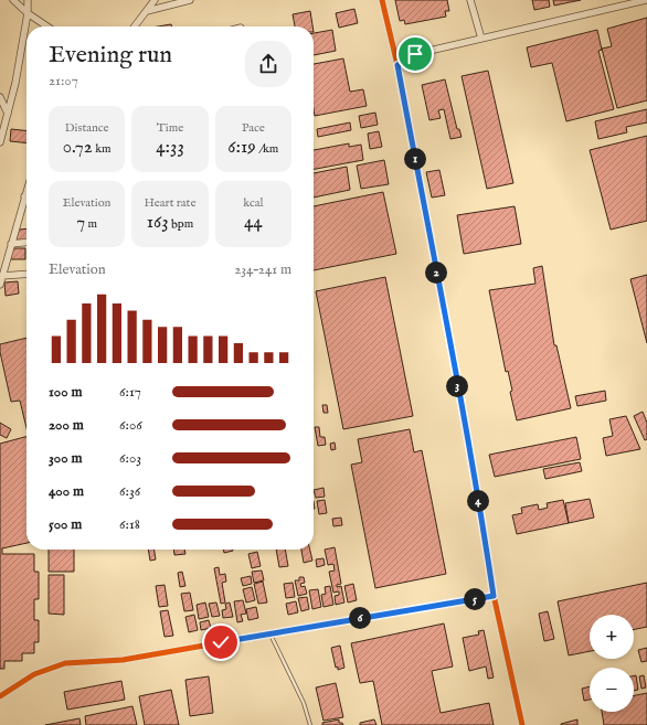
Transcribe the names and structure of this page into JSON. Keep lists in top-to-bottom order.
{
  "page": {
    "heading": ["Evening run", "21:07"],
    "stats": [
      ["Distance", "0.72 km"],
      ["Time", "4:33"],
      ["Pace", "6:19 /km"],
      ["Elevation", "7 m"],
      ["Heart rate", "163 bpm"],
      ["kcal", "44"]
    ],
    "pins": [
      "1",
      "2",
      "3",
      "4",
      "5",
      "6"
    ],
    "chart": ["Elevation", "234–241 m"],
    "list": [
      {
        "name": "100 m",
        "note": "6:17"
      },
      {
        "name": "200 m",
        "note": "6:06"
      },
      {
        "name": "300 m",
        "note": "6:03"
      },
      {
        "name": "400 m",
        "note": "6:36"
      },
      {
        "name": "500 m",
        "note": "6:18"
      }
    ],
    "map_buttons": ["+", "−"]
  }
}
